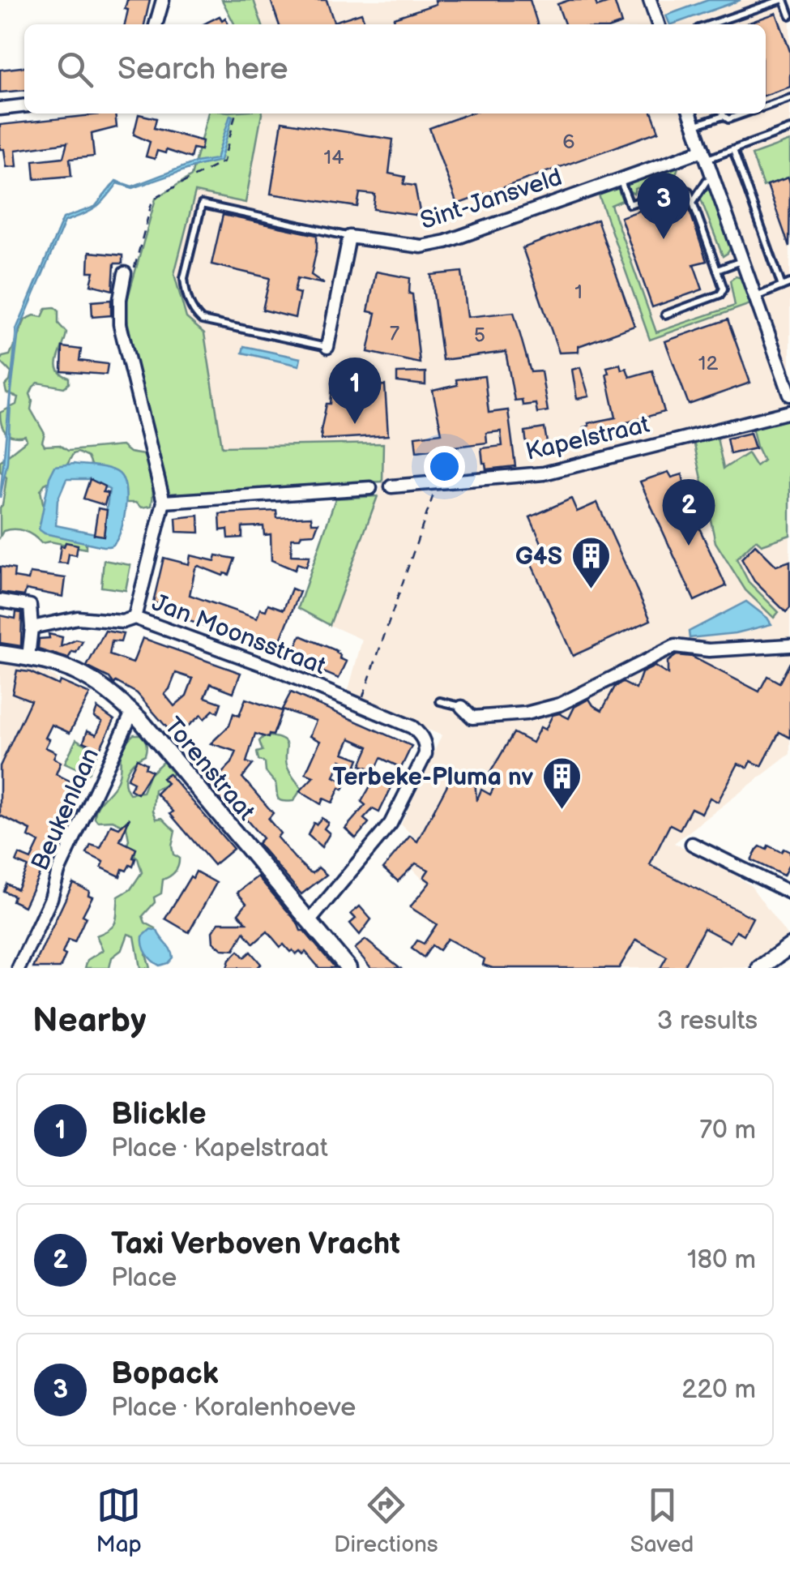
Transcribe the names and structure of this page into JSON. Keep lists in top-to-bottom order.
{
  "streets": {
    "street": [
      "Sint-Jansveld",
      "Kapelstraat",
      "Jan Moonsstraat",
      "Torenstraat",
      "Beukenlaan"
    ]
  },
  "crossings": [
    ["Jan Moonsstraat", "Torenstraat"],
    ["Torenstraat", "Beukenlaan"]
  ],
  "places": {
    "building": ["G4S", "Terbeke-Pluma nv"]
  },
  "house_numbers": [
    "6",
    "14",
    "1",
    "7",
    "5",
    "12"
  ],
  "page": {
    "search": "Search here",
    "pins": ["3", "1", "2"],
    "heading": ["Nearby", "3 results"],
    "list": [
      {
        "mark": "1",
        "name": "Blickle",
        "note": "Place · Kapelstraat",
        "value": "70 m"
      },
      {
        "mark": "2",
        "name": "Taxi Verboven Vracht",
        "note": "Place",
        "value": "180 m"
      },
      {
        "mark": "3",
        "name": "Bopack",
        "note": "Place · Koralenhoeve",
        "value": "220 m"
      }
    ],
    "nav": ["Map", "Directions", "Saved"]
  }
}
